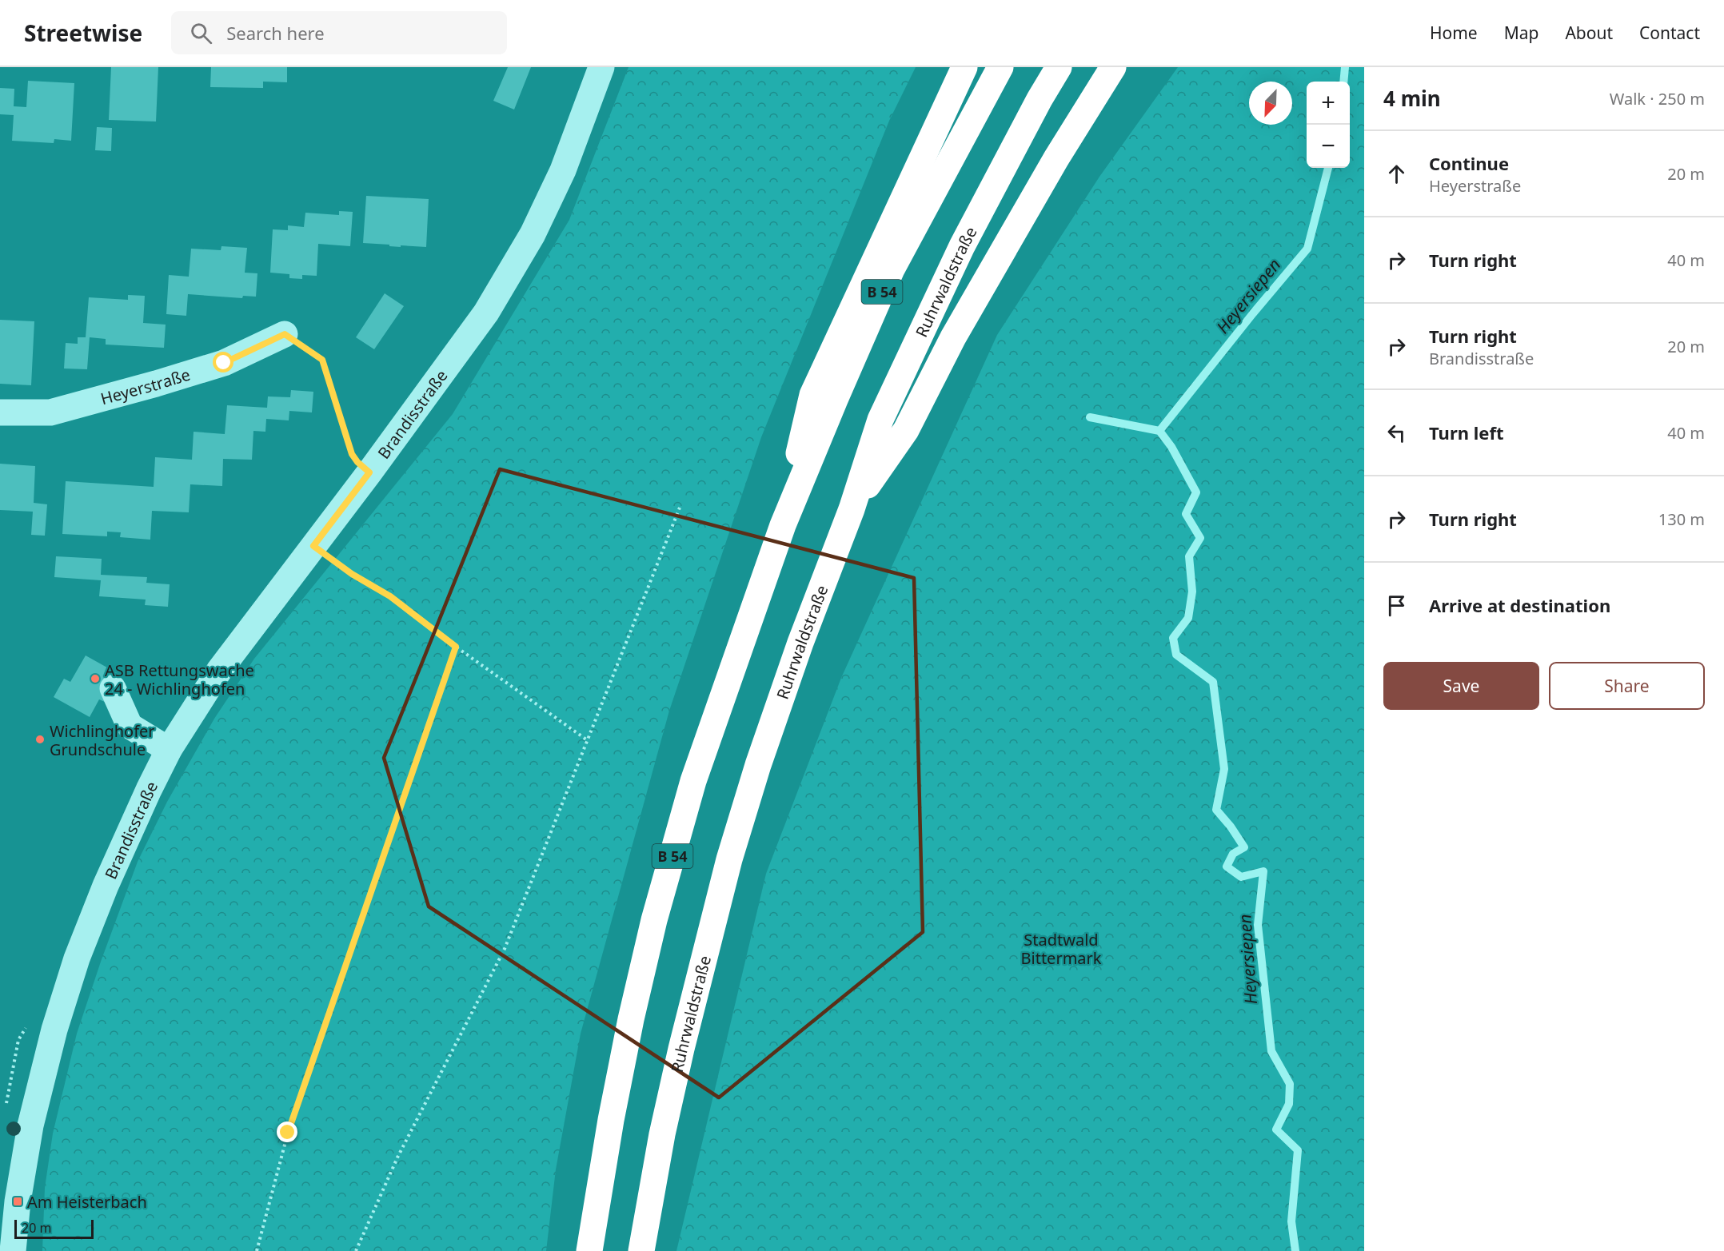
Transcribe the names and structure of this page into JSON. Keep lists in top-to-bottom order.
{
  "streets": {
    "highway": ["Ruhrwaldstraße", "B 54"],
    "street": ["Heyerstraße", "Brandisstraße"]
  },
  "water": ["Heyersiepen"],
  "parks": ["Stadtwald Bittermark"],
  "places": {
    "other": ["ASB Rettungswache 24 - Wichlinghofen", "Wichlinghofer Grundschule"],
    "transit": ["Am Heisterbach"]
  },
  "scale_bar": "20 m",
  "north": "bottom left",
  "page": {
    "header": "Streetwise",
    "search": "Search here",
    "nav": [
      "Home",
      "Map",
      "About",
      "Contact"
    ],
    "heading": ["4 min", "Walk · 250 m"],
    "map_buttons": ["+", "−"],
    "list": [
      ["Continue", "Heyerstraße", "20 m"],
      ["Turn right", "40 m"],
      ["Turn right", "Brandisstraße", "20 m"],
      ["Turn left", "40 m"],
      ["Turn right", "130 m"],
      "Arrive at destination"
    ],
    "buttons": ["Save", "Share"],
    "scale": "20 m"
  }
}
